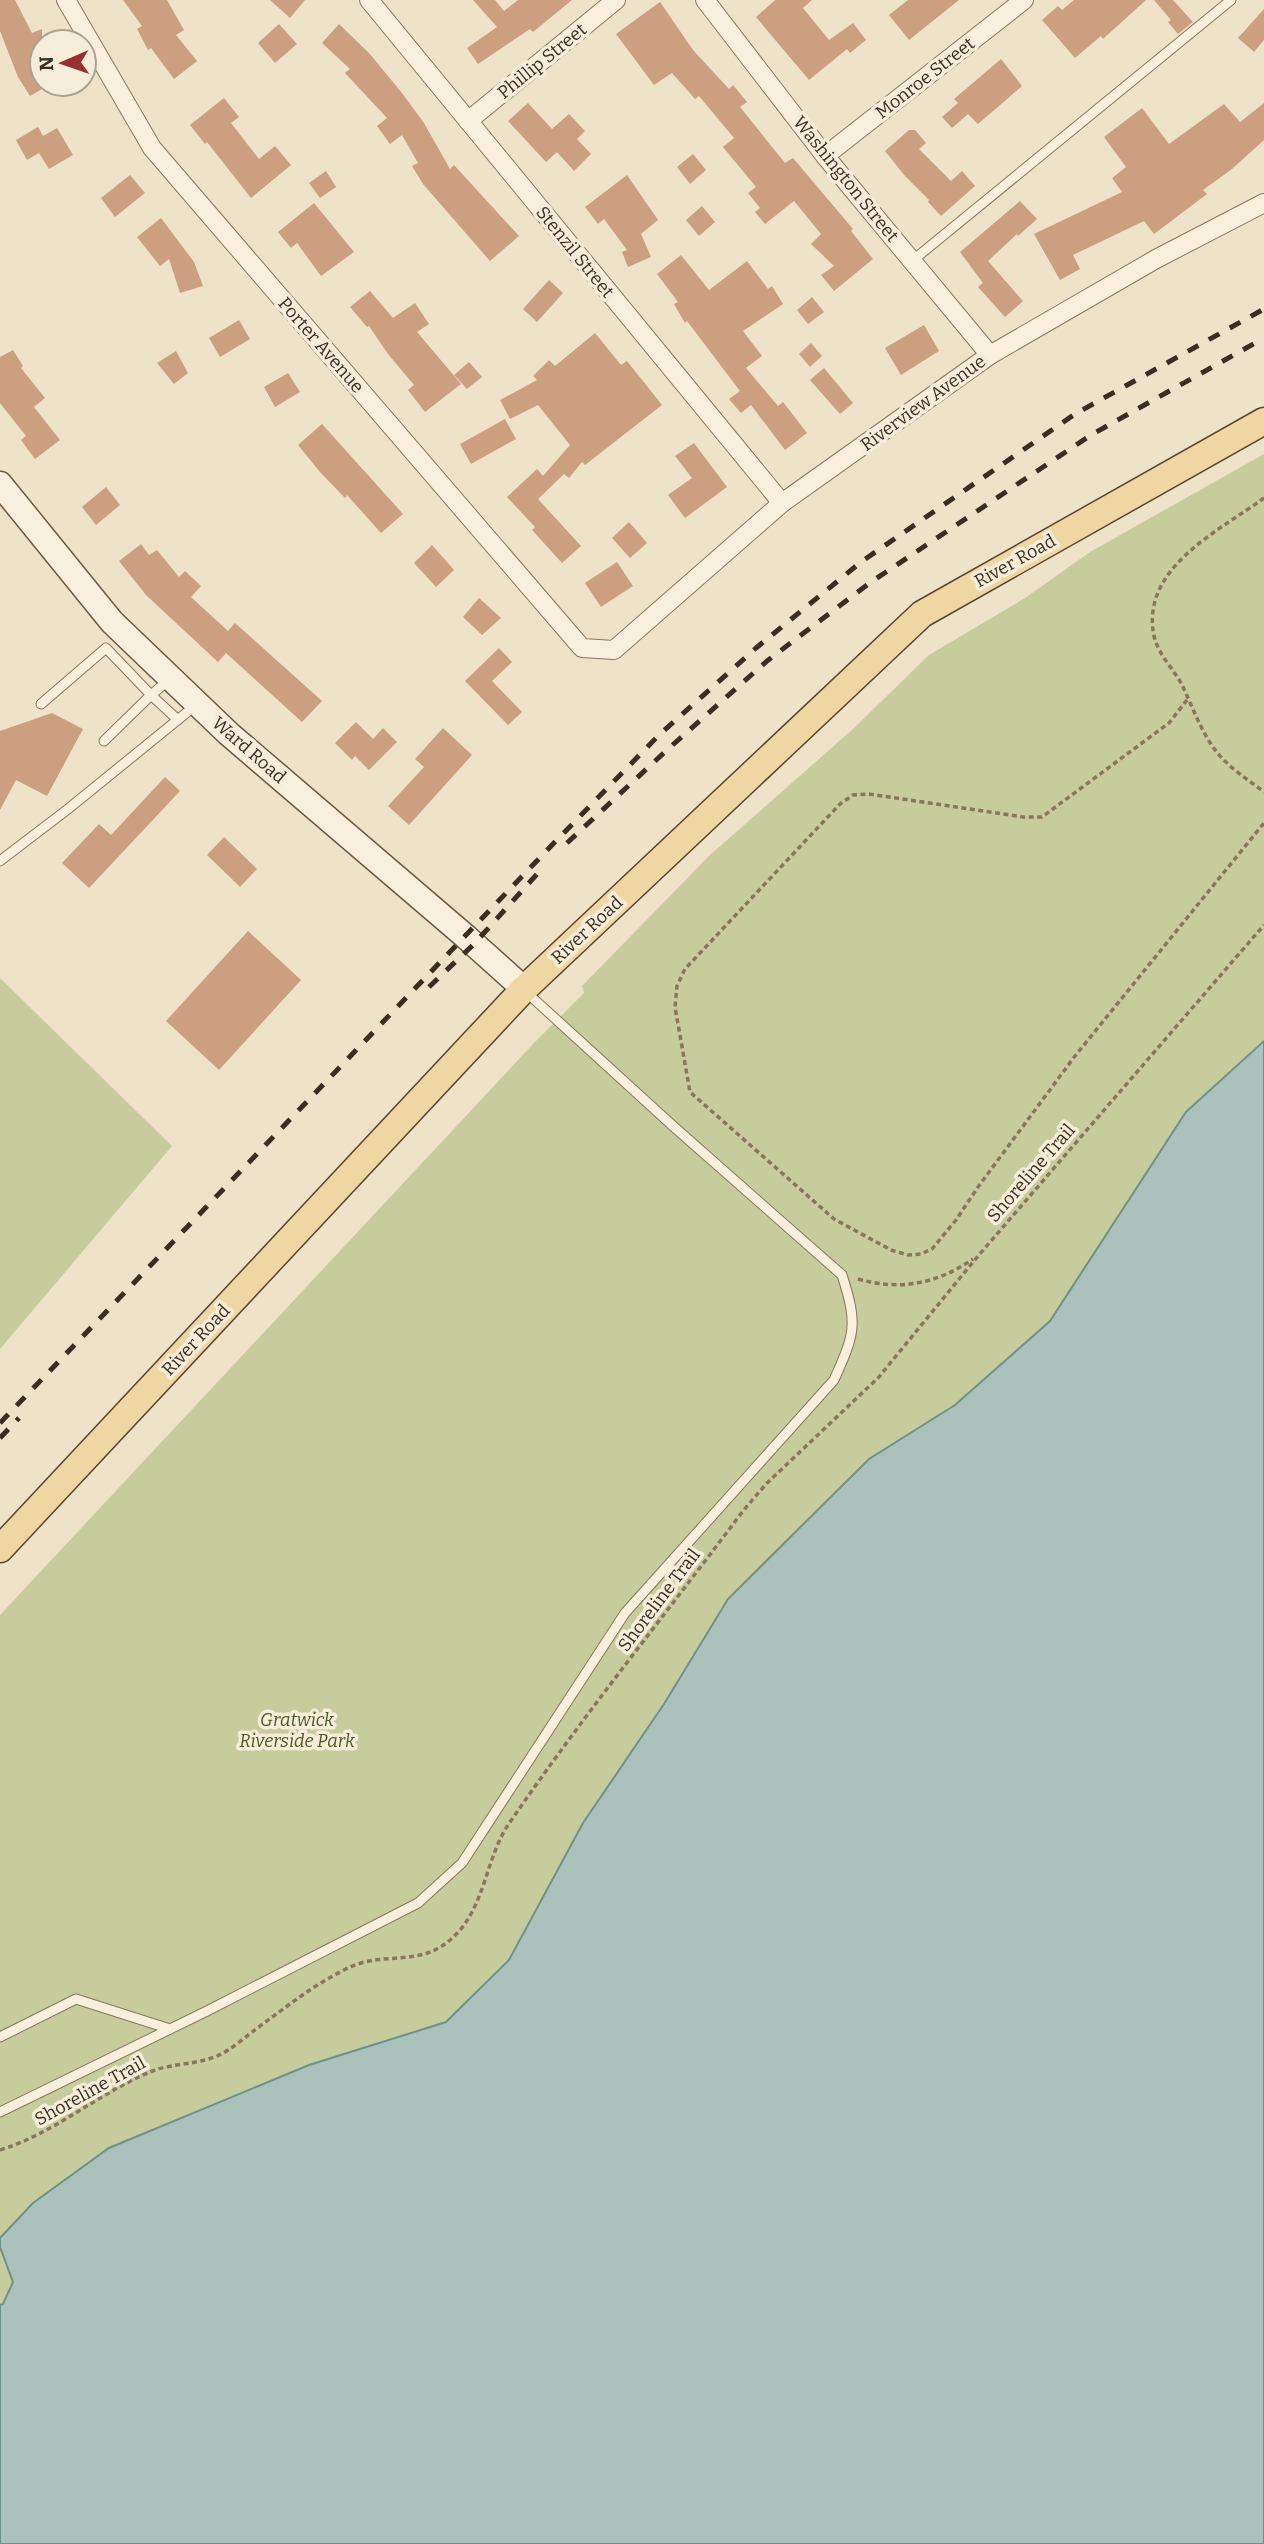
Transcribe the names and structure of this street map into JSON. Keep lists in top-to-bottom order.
{
  "streets": {
    "main road": ["River Road", "Ward Road"],
    "street": [
      "Phillip Street",
      "Monroe Street",
      "Washington Street",
      "Stenzil Street",
      "Porter Avenue",
      "Riverview Avenue"
    ],
    "path": ["Shoreline Trail"]
  },
  "crossings": [
    ["Phillip Street", "Stenzil Street"],
    ["Monroe Street", "Washington Street"],
    ["Washington Street", "Riverview Avenue"],
    ["Stenzil Street", "Riverview Avenue"],
    ["Porter Avenue", "Riverview Avenue"],
    ["River Road", "Ward Road"]
  ],
  "parks": ["Gratwick Riverside Park"],
  "north": "left"
}
